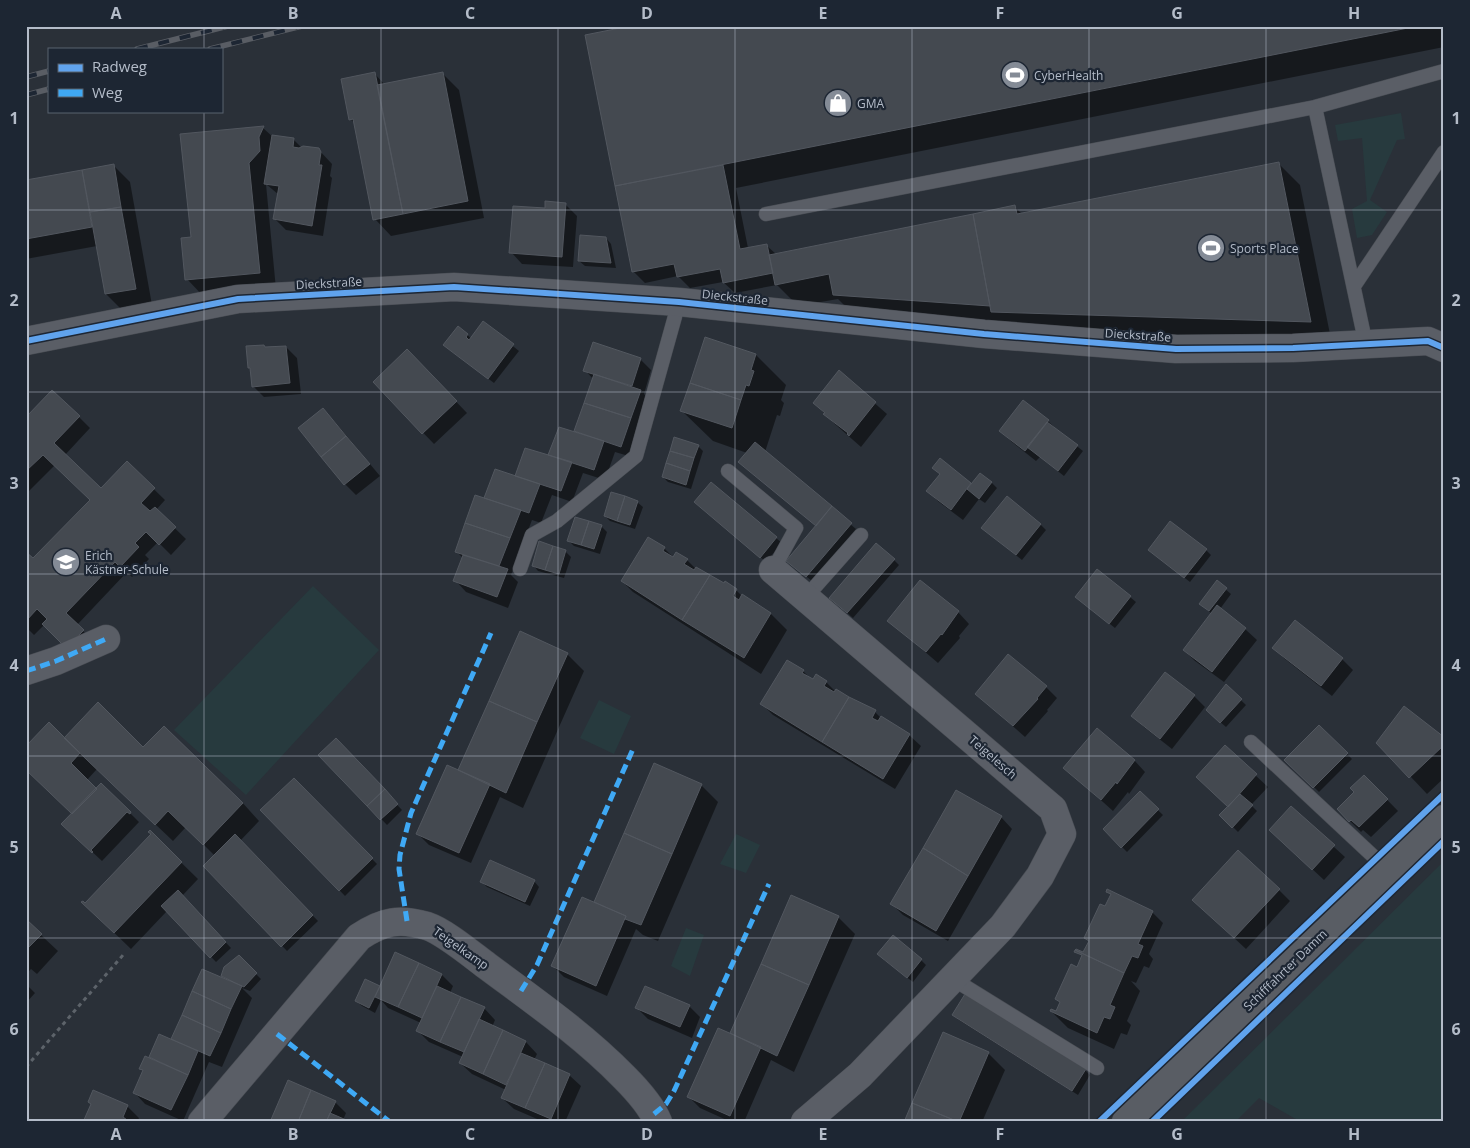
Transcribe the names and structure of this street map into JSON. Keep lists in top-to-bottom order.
{
  "streets": {
    "main road": ["Schifffahrter Damm"],
    "street": ["Dieckstraße", "Teigelesch", "Teigelkamp"]
  },
  "places": {
    "sports": ["CyberHealth", "Sports Place"],
    "shop": ["GMA"],
    "school or university": ["Erich Kästner-Schule"]
  },
  "legend": ["Radweg", "Weg"],
  "grid": {
    "columns": [
      "A",
      "B",
      "C",
      "D",
      "E",
      "F",
      "G",
      "H"
    ],
    "rows": [
      "1",
      "2",
      "3",
      "4",
      "5",
      "6"
    ]
  }
}
